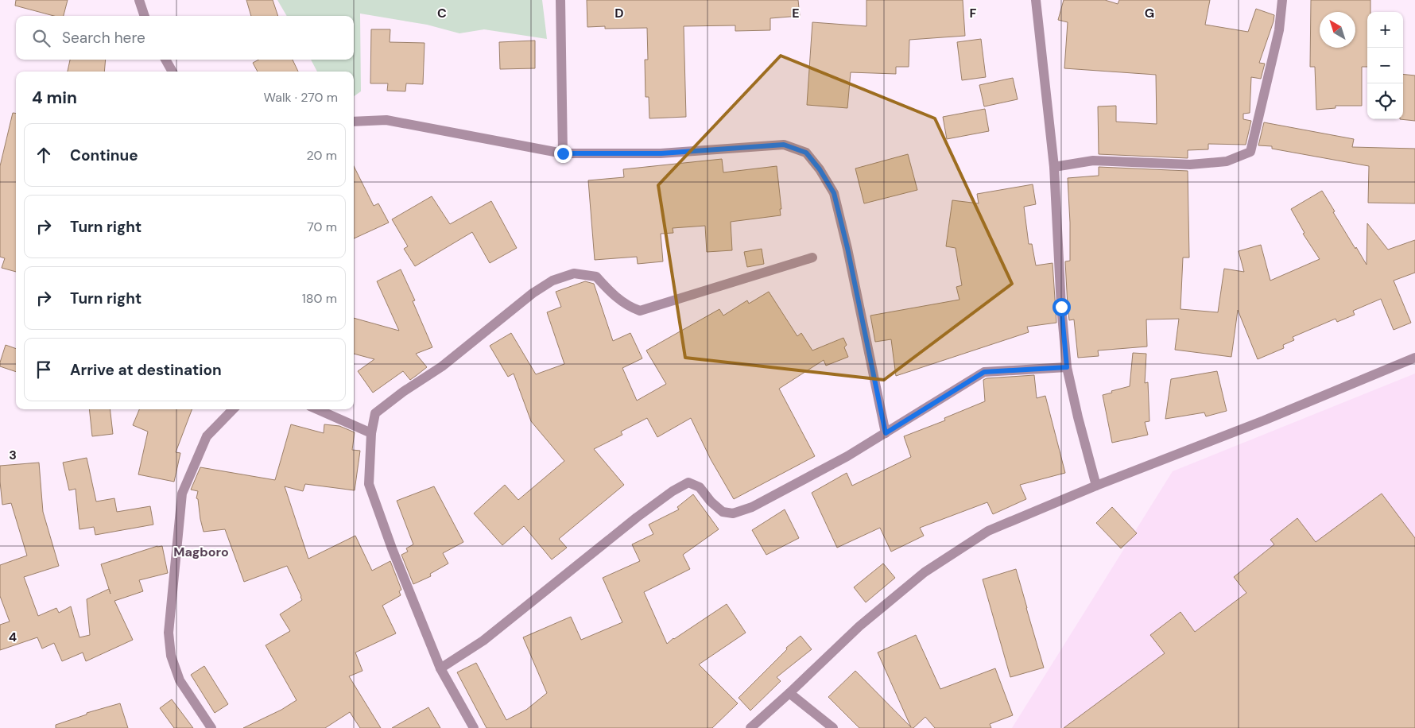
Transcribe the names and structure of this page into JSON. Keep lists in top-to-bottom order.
{
  "districts": ["Magboro"],
  "north": "top left",
  "page": {
    "map_buttons": ["+", "−"],
    "search": "Search here",
    "heading": ["4 min", "Walk · 270 m"],
    "list": [
      ["Continue", "20 m"],
      ["Turn right", "70 m"],
      ["Turn right", "180 m"],
      "Arrive at destination"
    ]
  },
  "grid": {
    "columns": [
      "C",
      "D",
      "E",
      "F",
      "G"
    ],
    "rows": ["3", "4"]
  }
}
